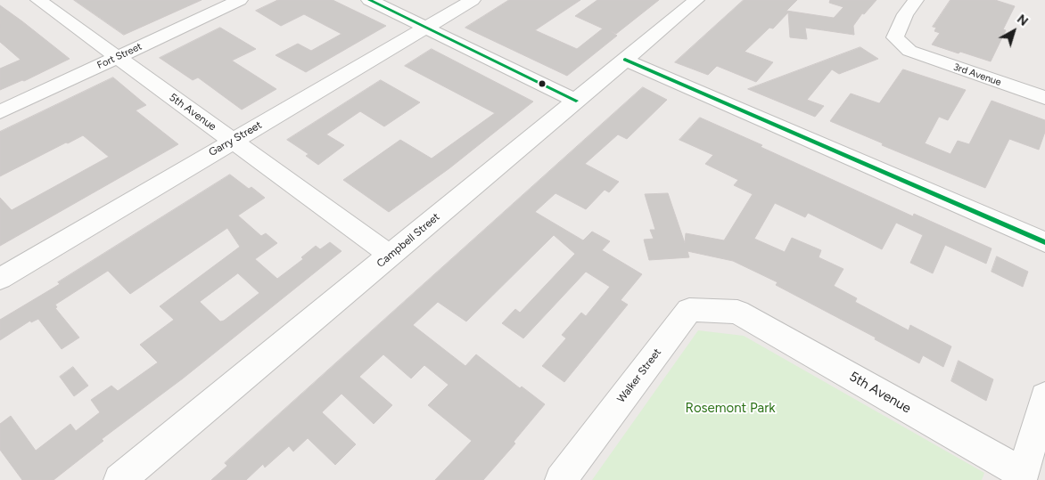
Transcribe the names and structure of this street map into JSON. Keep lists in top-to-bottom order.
{
  "streets": {
    "street": [
      "Fort Street",
      "3rd Avenue",
      "5th Avenue",
      "Garry Street",
      "Campbell Street",
      "Walker Street"
    ]
  },
  "crossings": [
    ["Fort Street", "5th Avenue"],
    ["5th Avenue", "Garry Street"],
    ["5th Avenue", "Campbell Street"],
    ["5th Avenue", "Walker Street"]
  ],
  "parks": ["Rosemont Park"],
  "north": "top right"
}
